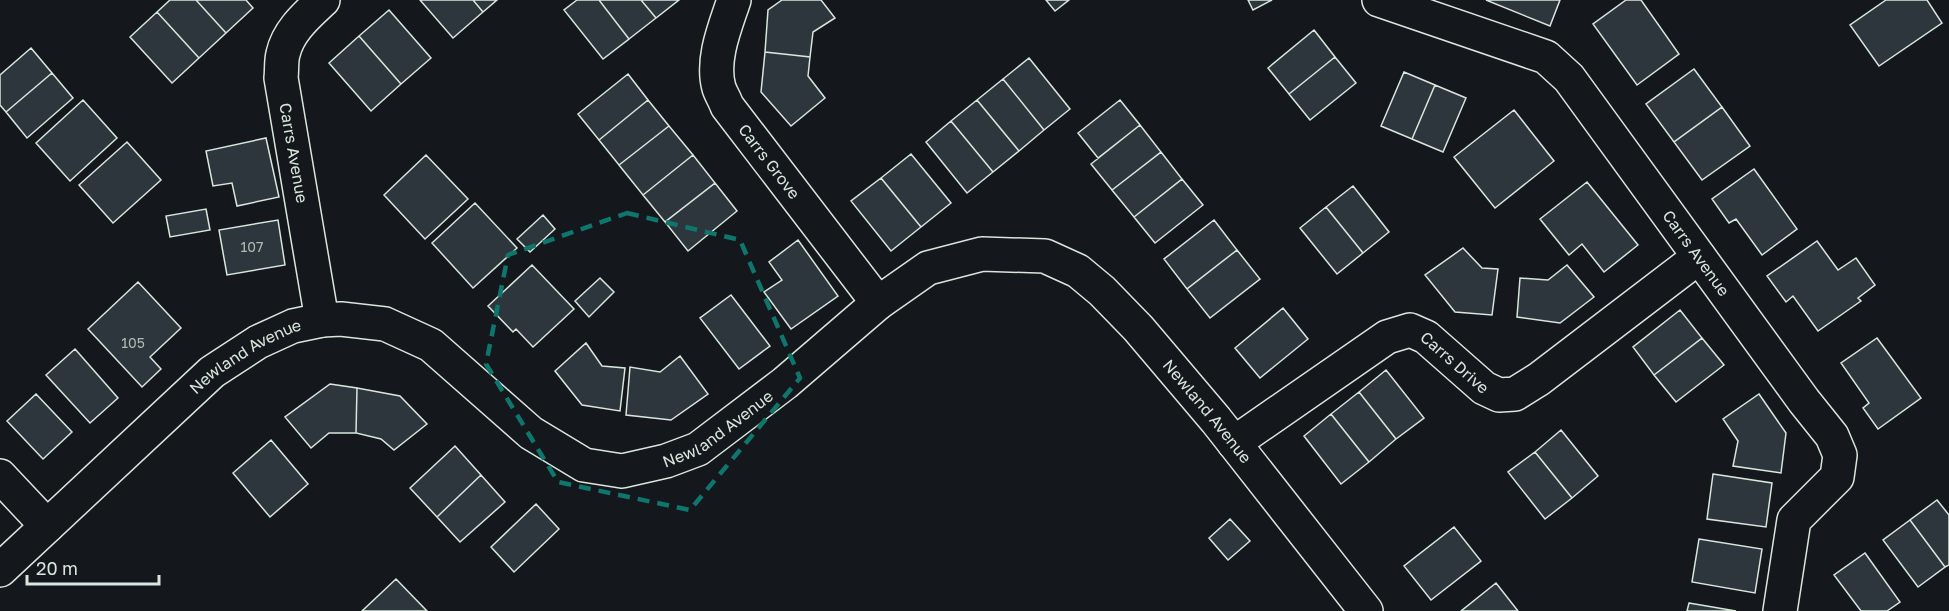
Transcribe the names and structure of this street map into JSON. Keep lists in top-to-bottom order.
{
  "streets": {
    "street": [
      "Carrs Avenue",
      "Carrs Grove",
      "Newland Avenue",
      "Carrs Drive"
    ]
  },
  "crossings": [
    ["Carrs Avenue", "Newland Avenue"],
    ["Carrs Avenue", "Carrs Drive"],
    ["Carrs Grove", "Newland Avenue"],
    ["Newland Avenue", "Carrs Drive"]
  ],
  "house_numbers": ["107", "105"],
  "scale_bar": "20 m"
}
